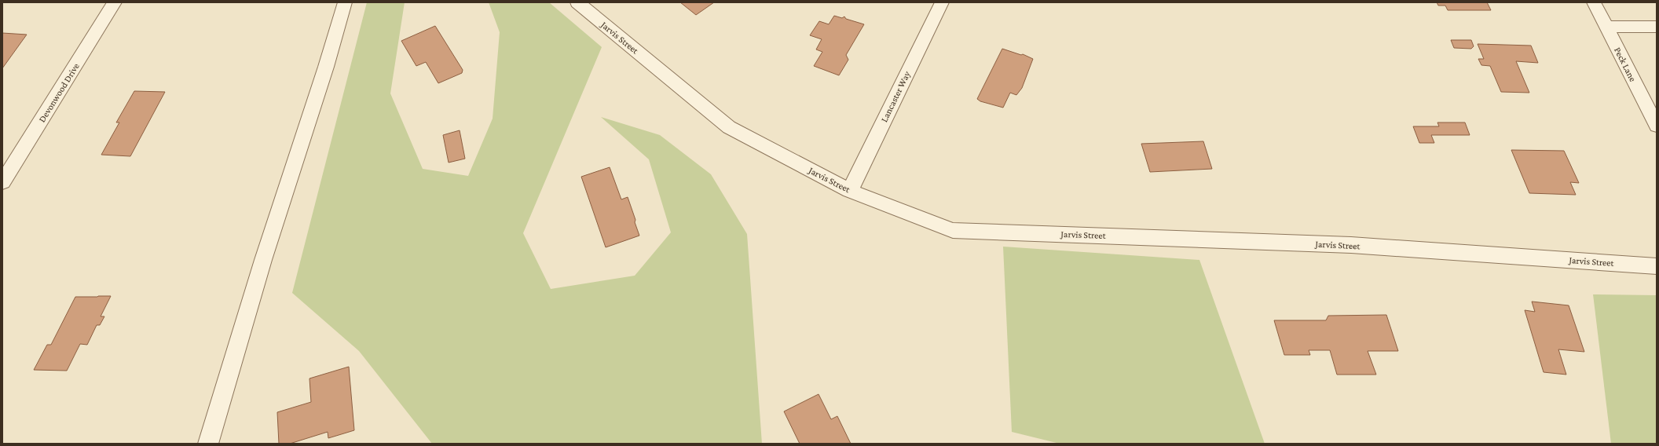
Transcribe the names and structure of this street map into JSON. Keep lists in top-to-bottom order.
{
  "streets": {
    "street": [
      "Jarvis Street",
      "Peck Lane",
      "Devonwood Drive",
      "Lancaster Way"
    ]
  },
  "crossings": [
    ["Jarvis Street", "Lancaster Way"]
  ]
}
